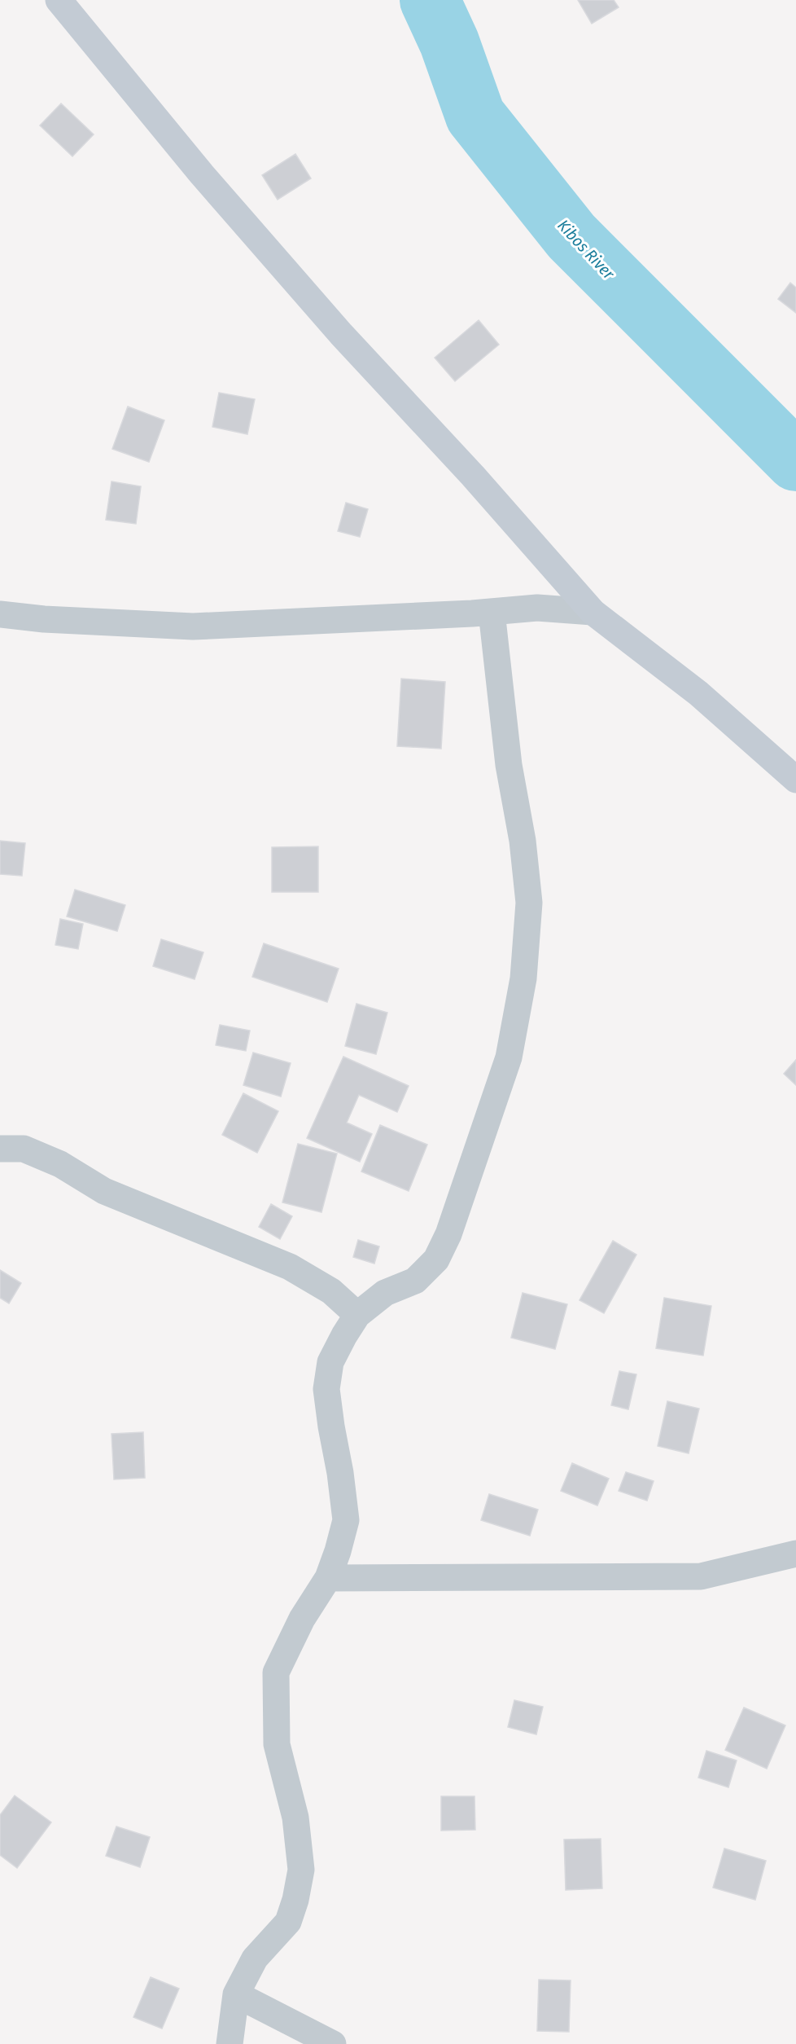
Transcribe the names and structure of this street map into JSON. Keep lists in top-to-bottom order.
{
  "water": ["Kibos River"]
}
